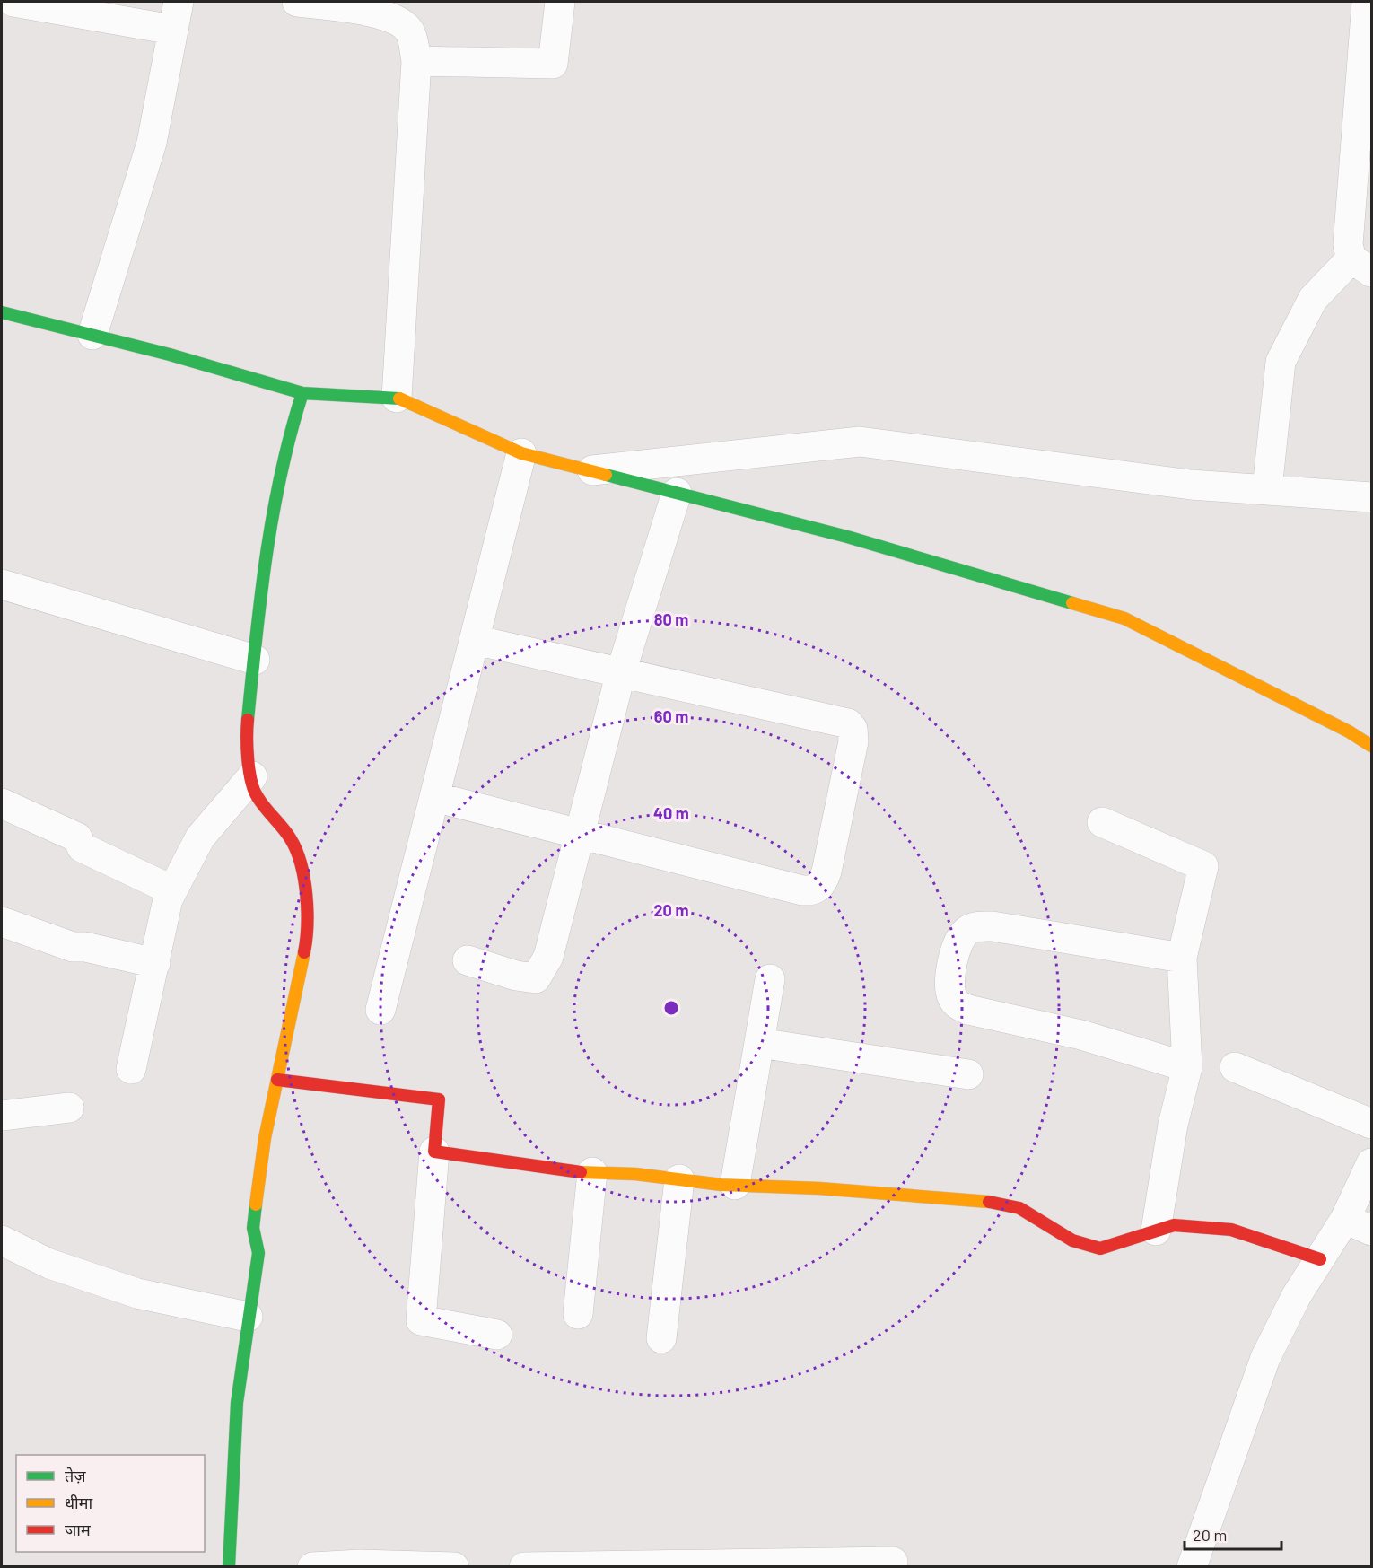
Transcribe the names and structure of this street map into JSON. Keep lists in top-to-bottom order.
{
  "legend": ["तेज़", "धीमा", "जाम"],
  "scale_bar": "20 m",
  "rings": [
    "80 m",
    "60 m",
    "40 m",
    "20 m"
  ]
}
